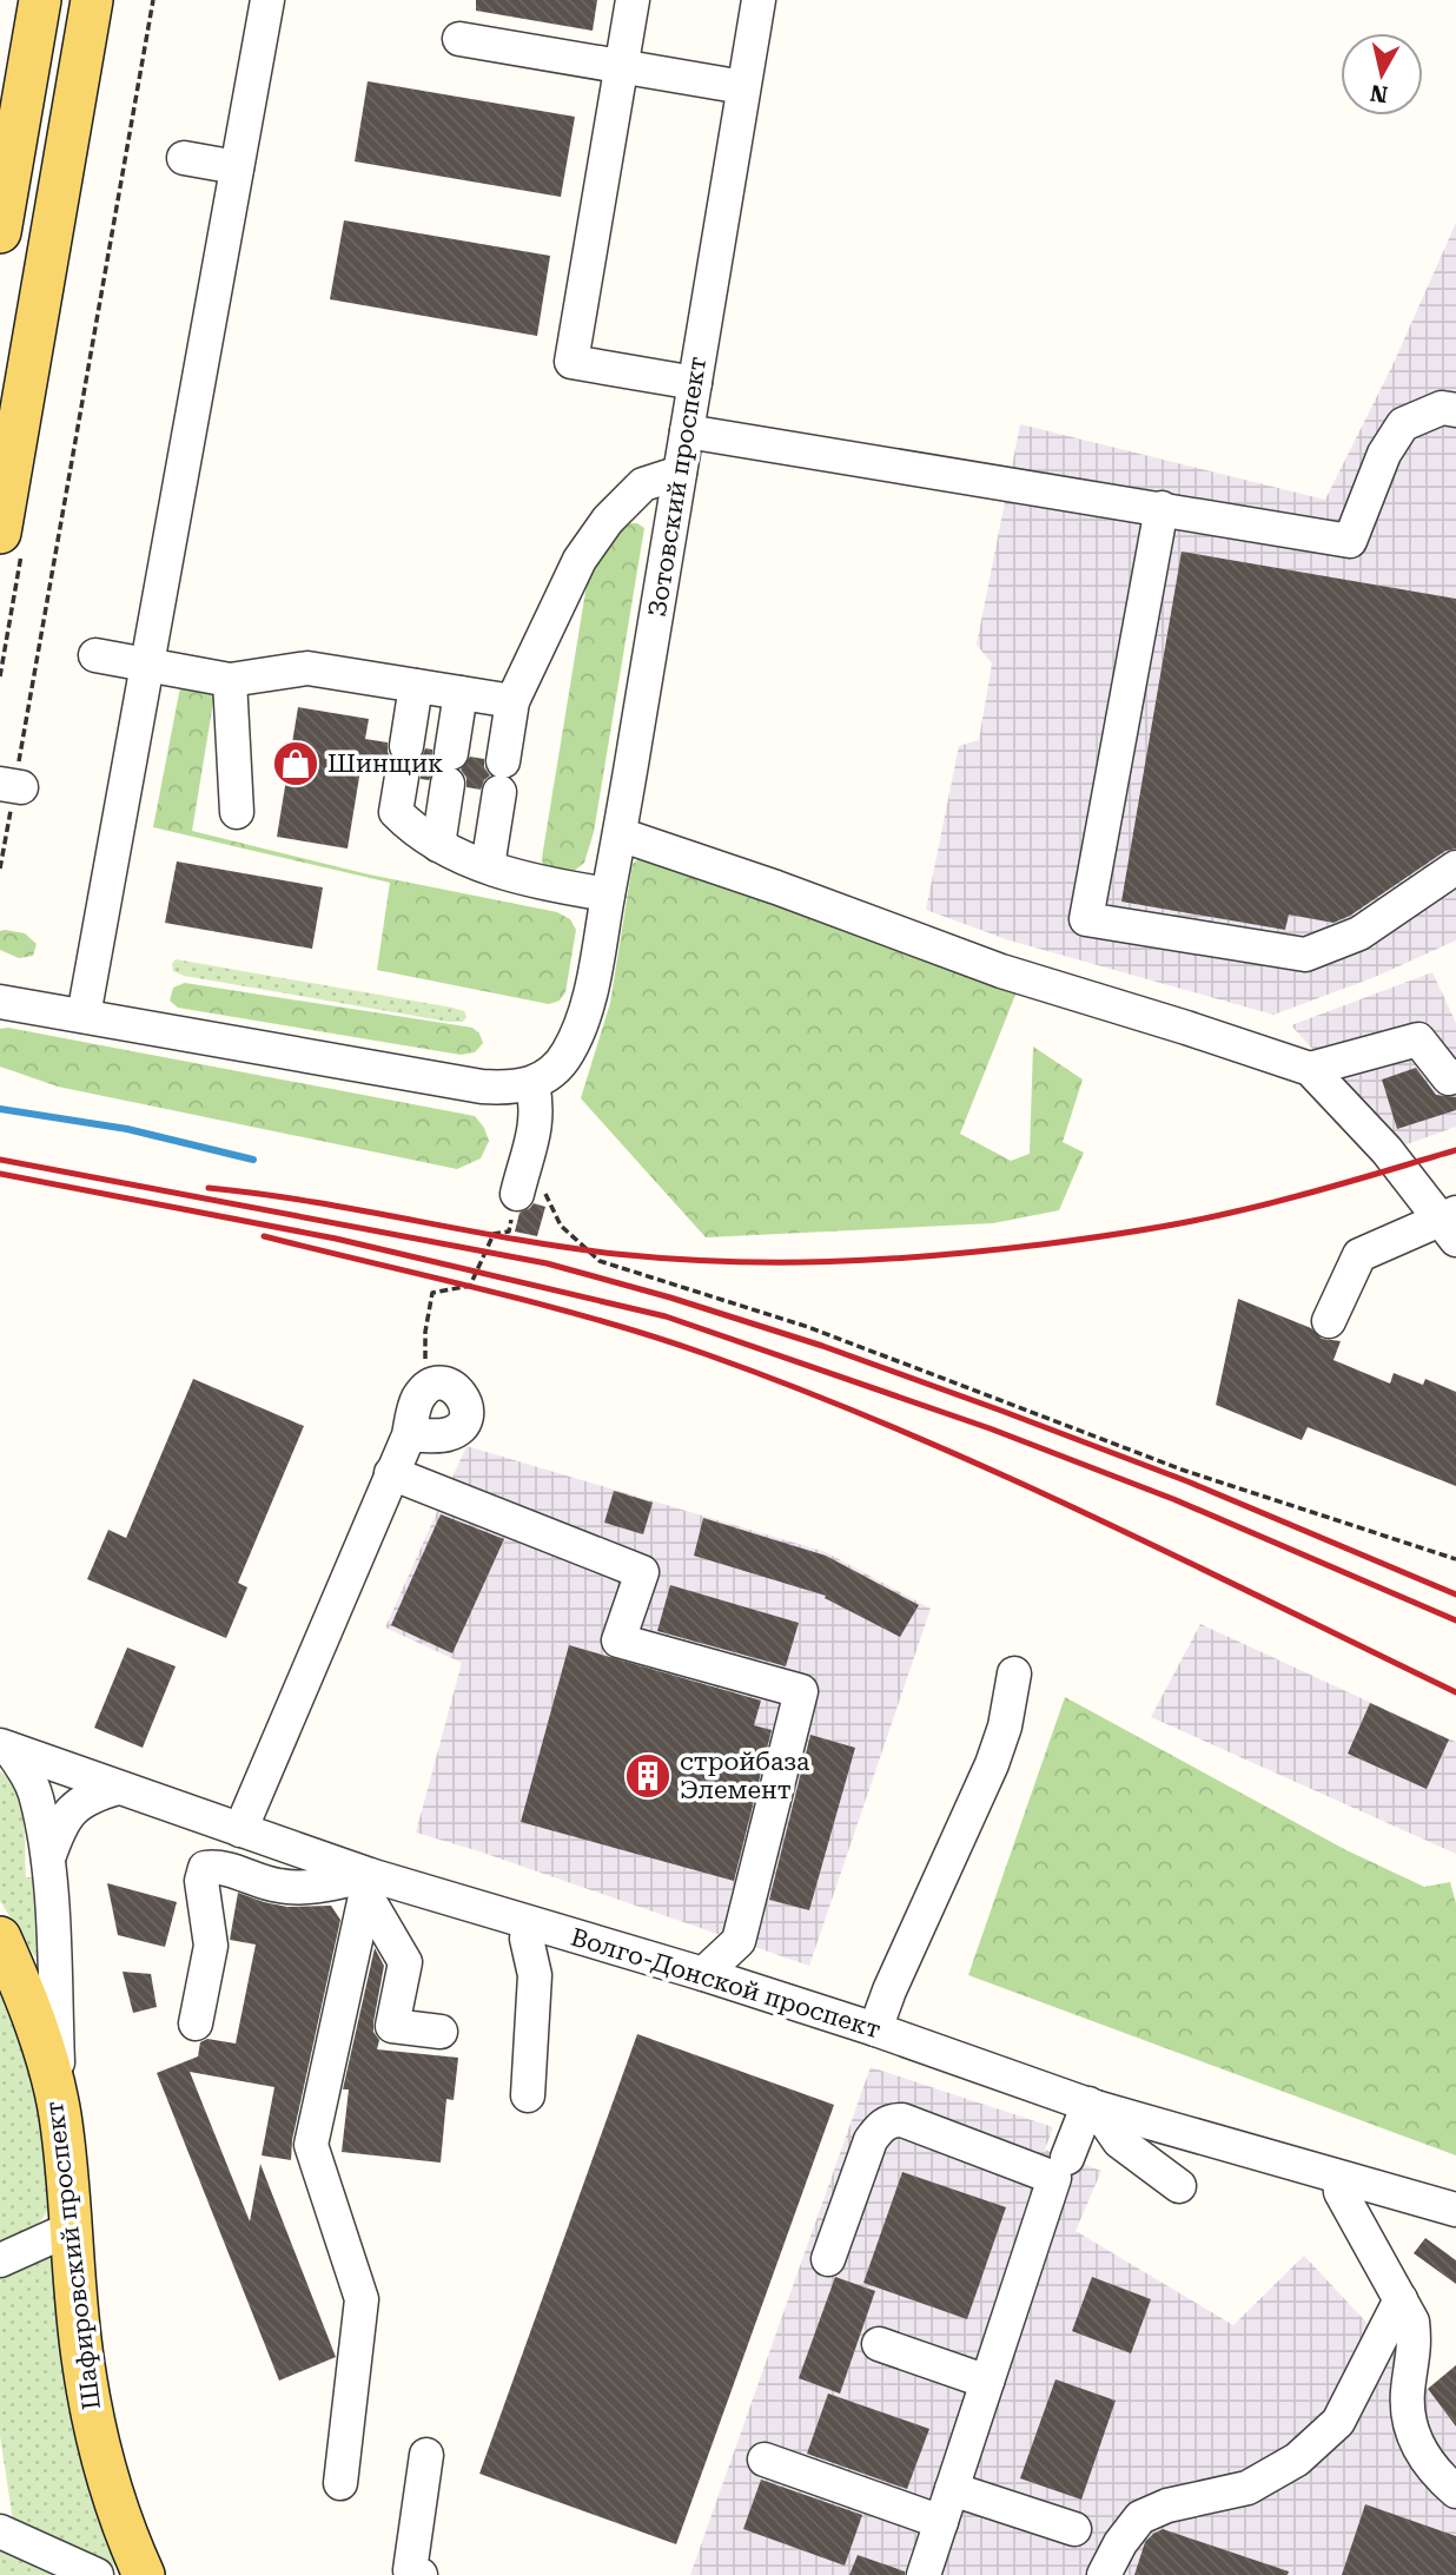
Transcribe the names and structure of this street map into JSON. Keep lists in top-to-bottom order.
{
  "streets": {
    "main road": ["Шафировский проспект"],
    "street": ["Зотовский проспект", "Волго-Донской проспект"]
  },
  "places": {
    "shop": ["Шинщик"],
    "building": ["стройбаза Элемент"]
  },
  "north": "bottom"
}
